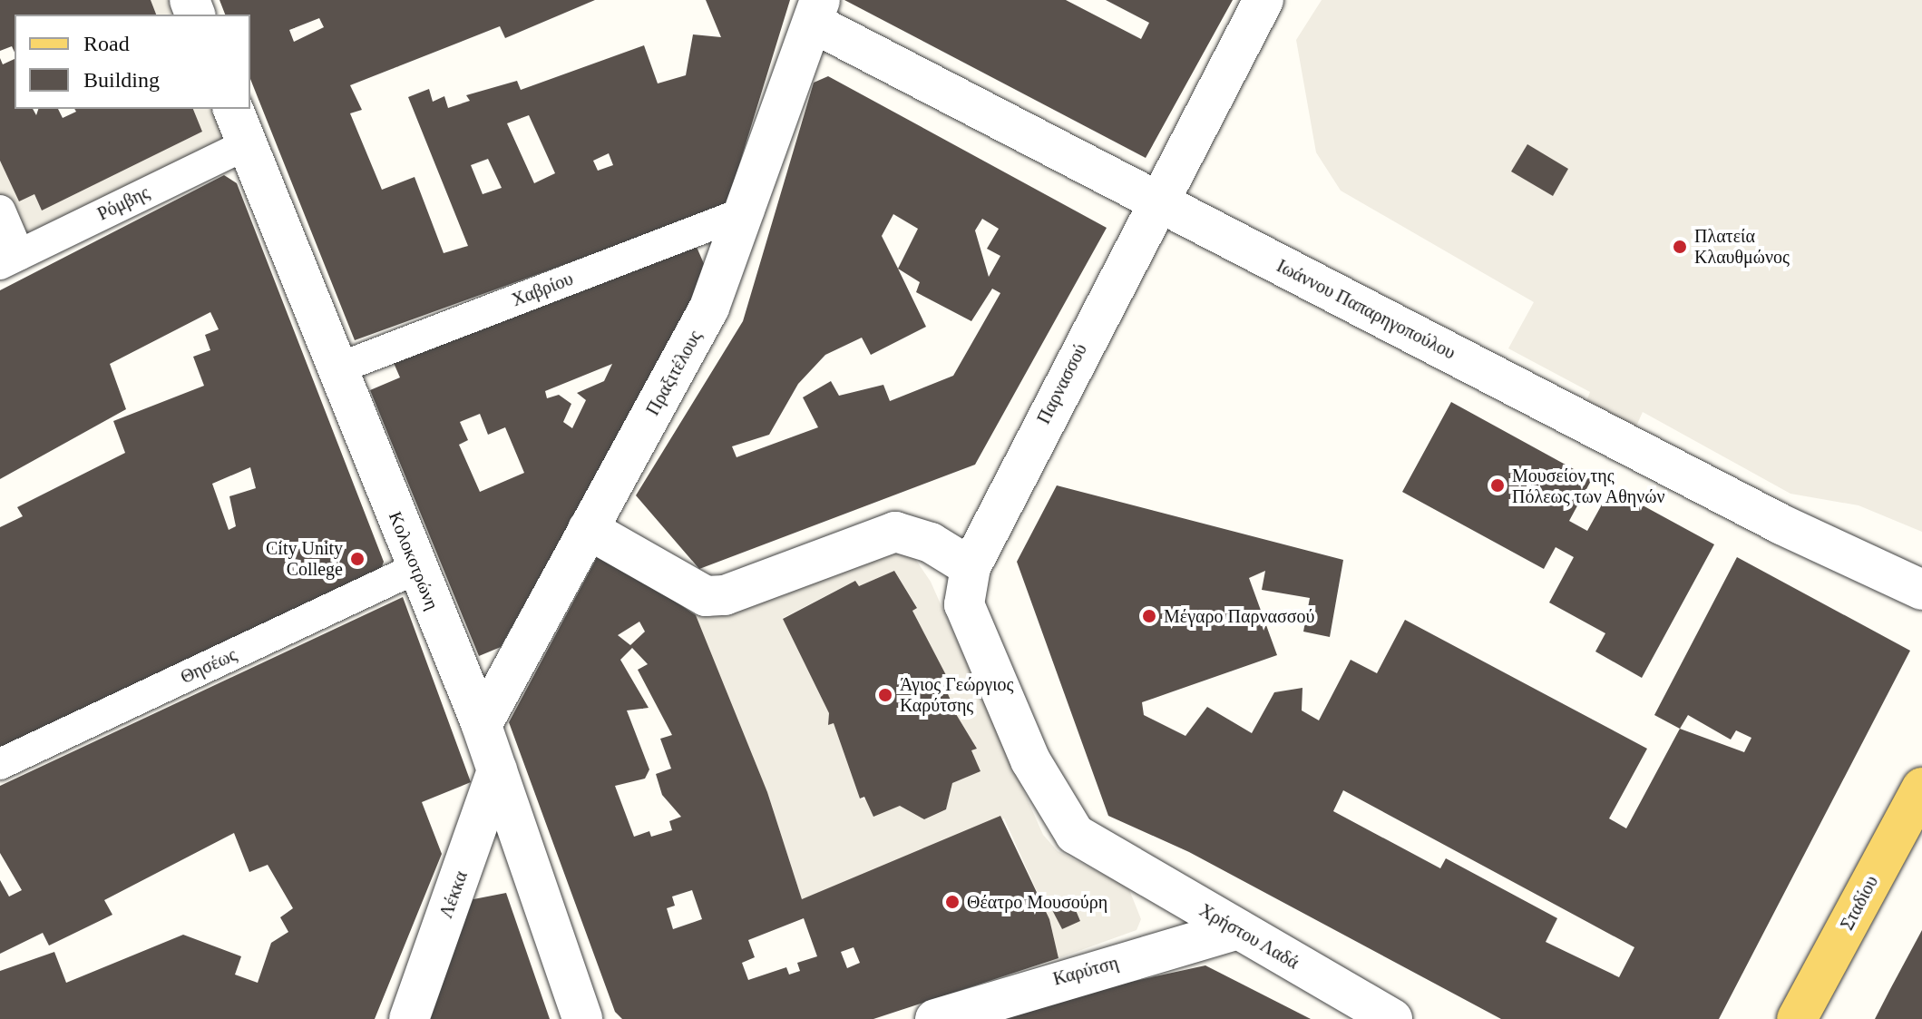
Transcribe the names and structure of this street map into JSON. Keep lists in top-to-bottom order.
{
  "streets": {
    "main road": ["Σταδίου"],
    "street": [
      "Ρόμβης",
      "Χαβρίου",
      "Ιωάννου Παπαρηγοπούλου",
      "Πραξιτέλους",
      "Παρνασσού",
      "Κολοκοτρώνη",
      "Θησέως",
      "Λέκκα",
      "Χρήστου Λαδά",
      "Καρύτση"
    ]
  },
  "crossings": [
    ["Ρόμβης", "Κολοκοτρώνη"],
    ["Χαβρίου", "Πραξιτέλους"],
    ["Χαβρίου", "Κολοκοτρώνη"],
    ["Ιωάννου Παπαρηγοπούλου", "Πραξιτέλους"],
    ["Ιωάννου Παπαρηγοπούλου", "Παρνασσού"],
    ["Πραξιτέλους", "Κολοκοτρώνη"],
    ["Παρνασσού", "Χρήστου Λαδά"],
    ["Κολοκοτρώνη", "Θησέως"],
    ["Κολοκοτρώνη", "Λέκκα"],
    ["Χρήστου Λαδά", "Καρύτση"]
  ],
  "places": [
    "Πλατεία Κλαυθμώνος",
    "Μουσείον της Πόλεως των Αθηνών",
    "City Unity College",
    "Μέγαρο Παρνασσού",
    "Άγιος Γεώργιος Καρύτσης",
    "Θέατρο Μουσούρη"
  ],
  "legend": ["Road", "Building"]
}
